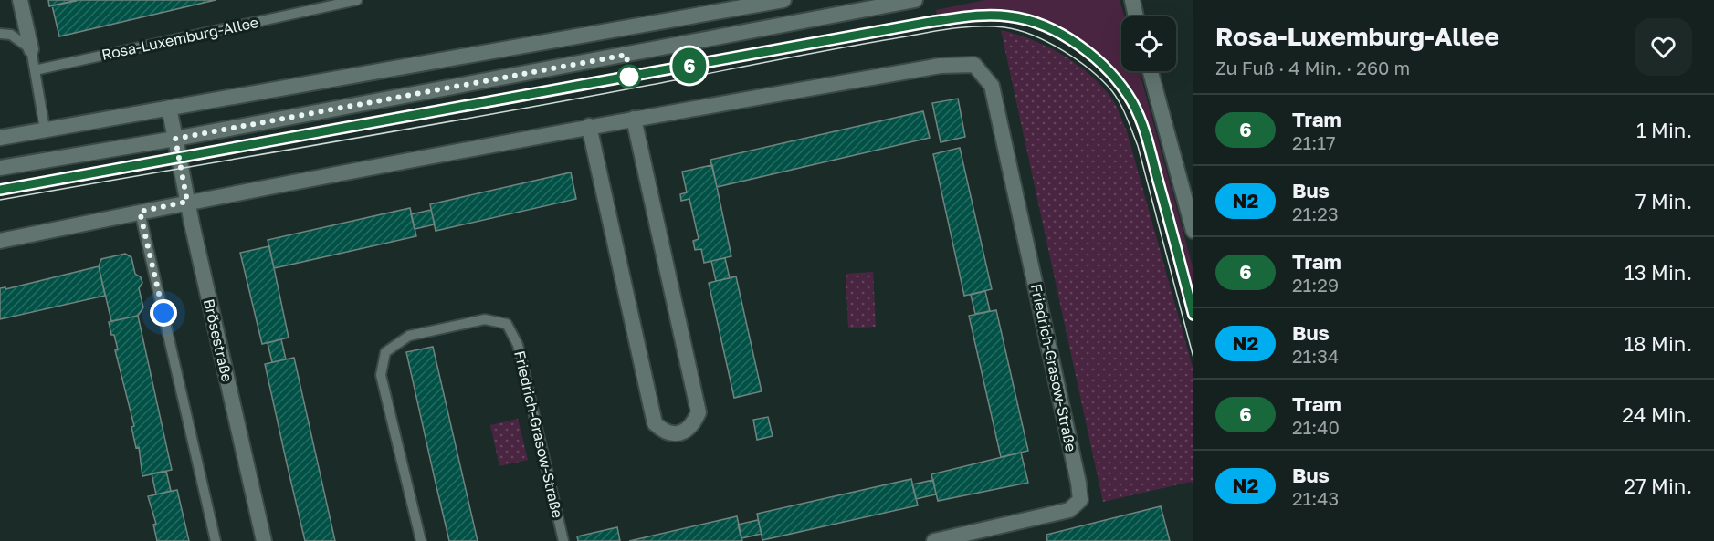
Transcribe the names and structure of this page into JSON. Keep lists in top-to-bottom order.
{
  "streets": {
    "street": ["Brösestraße", "Friedrich-Grasow-Straße"],
    "lane": ["Rosa-Luxemburg-Allee"]
  },
  "lines": ["tram line 6"],
  "page": {
    "on_map": "6",
    "heading": ["Rosa-Luxemburg-Allee", "Zu Fuß · 4 Min. · 260 m"],
    "list": [
      {
        "mark": "6",
        "name": "Tram",
        "note": "21:17",
        "value": "1 Min."
      },
      {
        "mark": "N2",
        "name": "Bus",
        "note": "21:23",
        "value": "7 Min."
      },
      {
        "mark": "6",
        "name": "Tram",
        "note": "21:29",
        "value": "13 Min."
      },
      {
        "mark": "N2",
        "name": "Bus",
        "note": "21:34",
        "value": "18 Min."
      },
      {
        "mark": "6",
        "name": "Tram",
        "note": "21:40",
        "value": "24 Min."
      },
      {
        "mark": "N2",
        "name": "Bus",
        "note": "21:43",
        "value": "27 Min."
      }
    ]
  }
}
